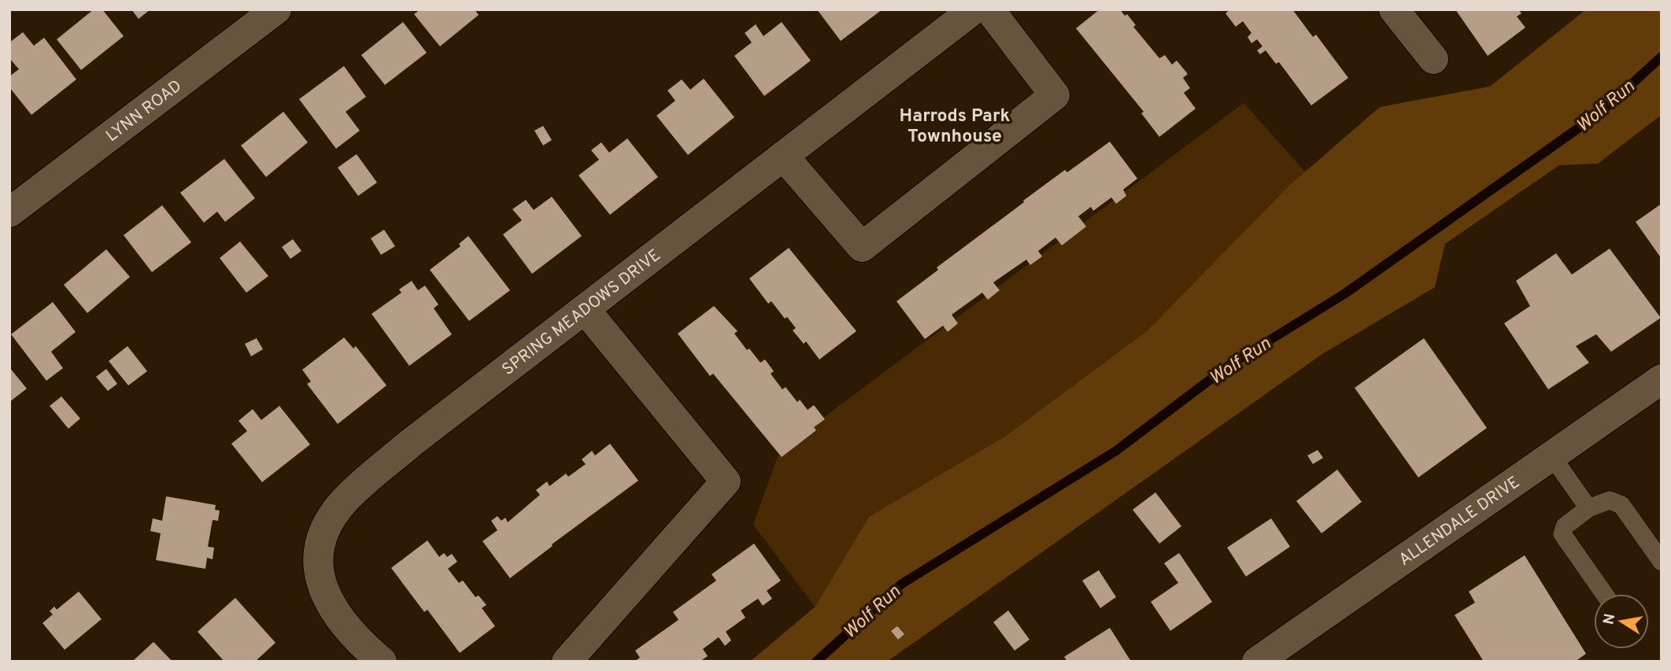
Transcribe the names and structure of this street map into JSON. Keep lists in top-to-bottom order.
{
  "streets": {
    "street": ["LYNN ROAD", "SPRING MEADOWS DRIVE", "ALLENDALE DRIVE"]
  },
  "districts": ["Harrods Park Townhouse"],
  "water": ["Wolf Run"],
  "north": "left"
}
